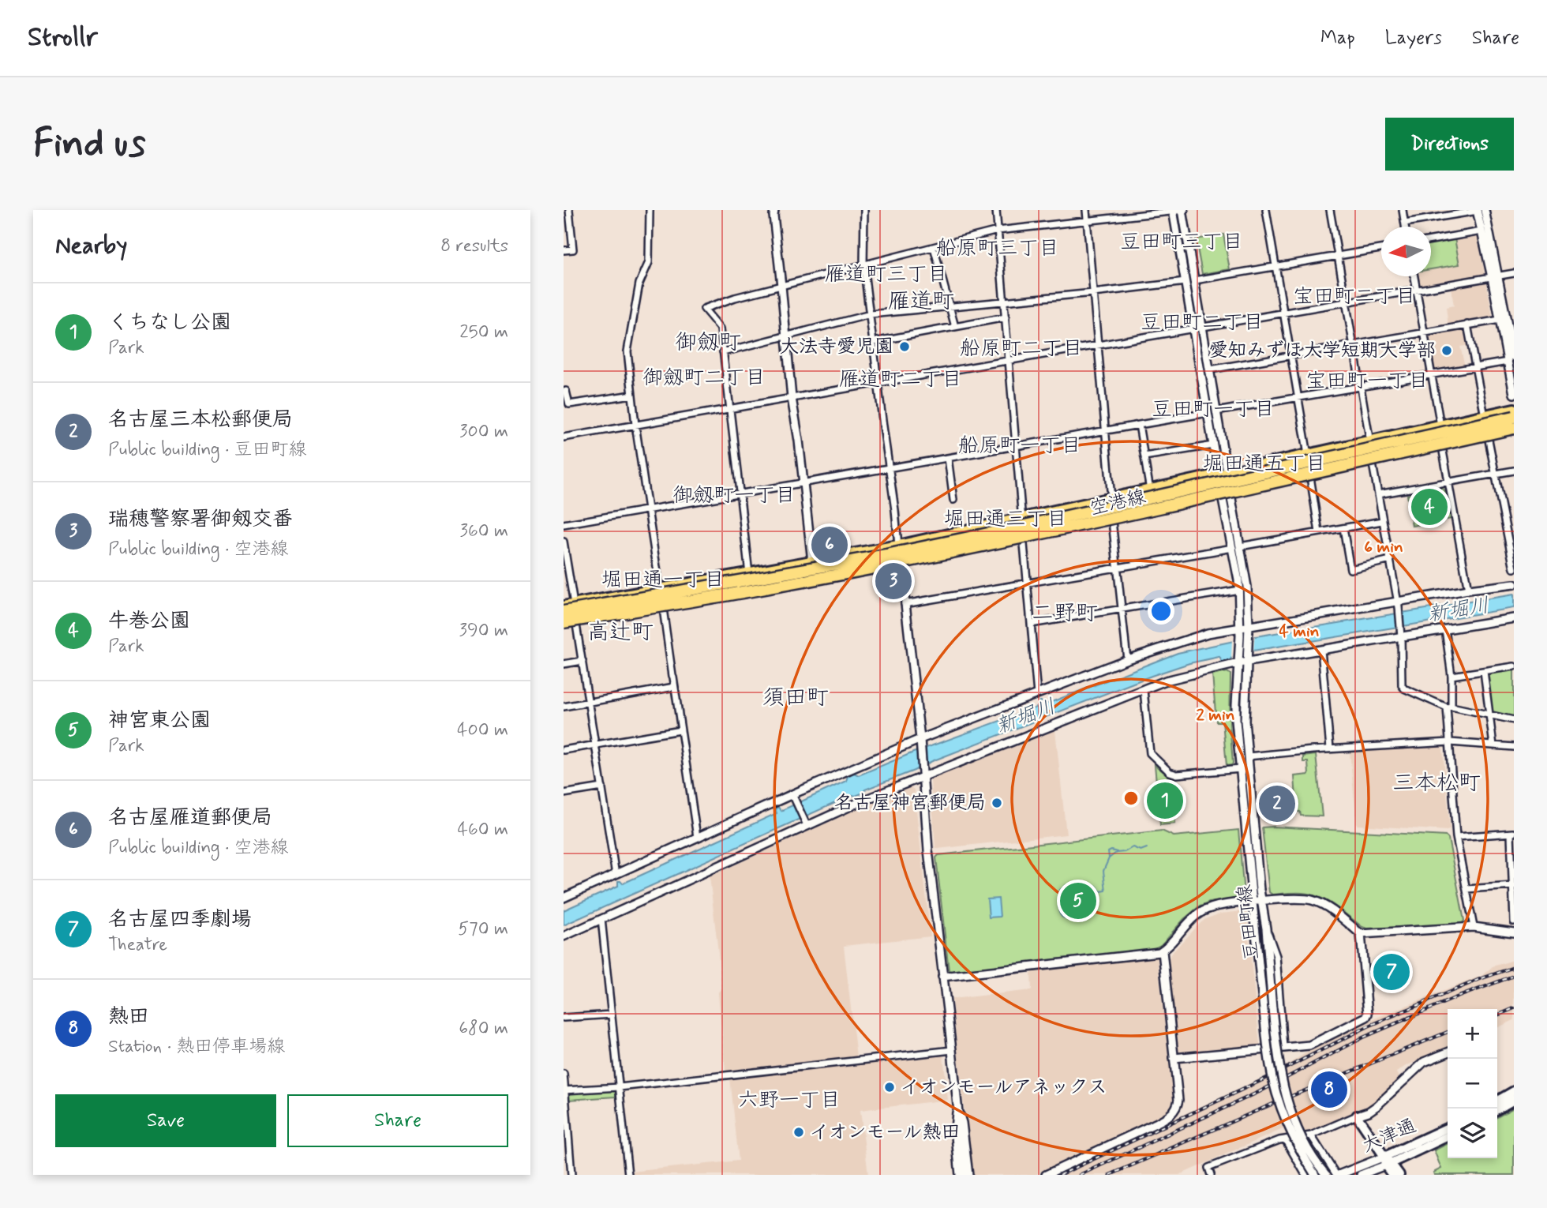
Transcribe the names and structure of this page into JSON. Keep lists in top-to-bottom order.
{
  "streets": {
    "main road": ["空港線", "大津通"],
    "street": ["豆田町線"]
  },
  "districts": [
    "豆田町三丁目",
    "船原町三丁目",
    "雁道町三丁目",
    "宝田町二丁目",
    "雁道町",
    "豆田町二丁目",
    "御劔町",
    "船原町二丁目",
    "御劔町二丁目",
    "雁道町二丁目",
    "宝田町一丁目",
    "豆田町一丁目",
    "船原町一丁目",
    "堀田通五丁目",
    "御劔町一丁目",
    "堀田通三丁目",
    "堀田通一丁目",
    "二野町",
    "高辻町",
    "須田町",
    "三本松町",
    "六野一丁目"
  ],
  "water": ["新堀川"],
  "places": [
    "大法寺愛児園",
    "愛知みずほ大学短期大学部",
    "名古屋神宮郵便局",
    "イオンモールアネックス",
    "イオンモール熱田"
  ],
  "north": "left",
  "page": {
    "header": "Strollr",
    "nav": ["Map", "Layers", "Share"],
    "buttons": [
      "Directions",
      ["Save", "Share"]
    ],
    "title": "Find us",
    "heading": ["Nearby", "8 results"],
    "list": [
      {
        "mark": "1",
        "name": "くちなし公園",
        "note": "Park",
        "value": "250 m"
      },
      {
        "mark": "2",
        "name": "名古屋三本松郵便局",
        "note": "Public building · 豆田町線",
        "value": "300 m"
      },
      {
        "mark": "3",
        "name": "瑞穂警察署御剱交番",
        "note": "Public building · 空港線",
        "value": "360 m"
      },
      {
        "mark": "4",
        "name": "牛巻公園",
        "note": "Park",
        "value": "390 m"
      },
      {
        "mark": "5",
        "name": "神宮東公園",
        "note": "Park",
        "value": "400 m"
      },
      {
        "mark": "6",
        "name": "名古屋雁道郵便局",
        "note": "Public building · 空港線",
        "value": "460 m"
      },
      {
        "mark": "7",
        "name": "名古屋四季劇場",
        "note": "Theatre",
        "value": "570 m"
      },
      {
        "mark": "8",
        "name": "熱田",
        "note": "Station · 熱田停車場線",
        "value": "680 m"
      }
    ],
    "pins": [
      "4",
      "6",
      "3",
      "1",
      "2",
      "5",
      "7",
      "8"
    ],
    "map_buttons": ["+", "−"]
  },
  "rings": ["6 min", "4 min", "2 min"]
}
